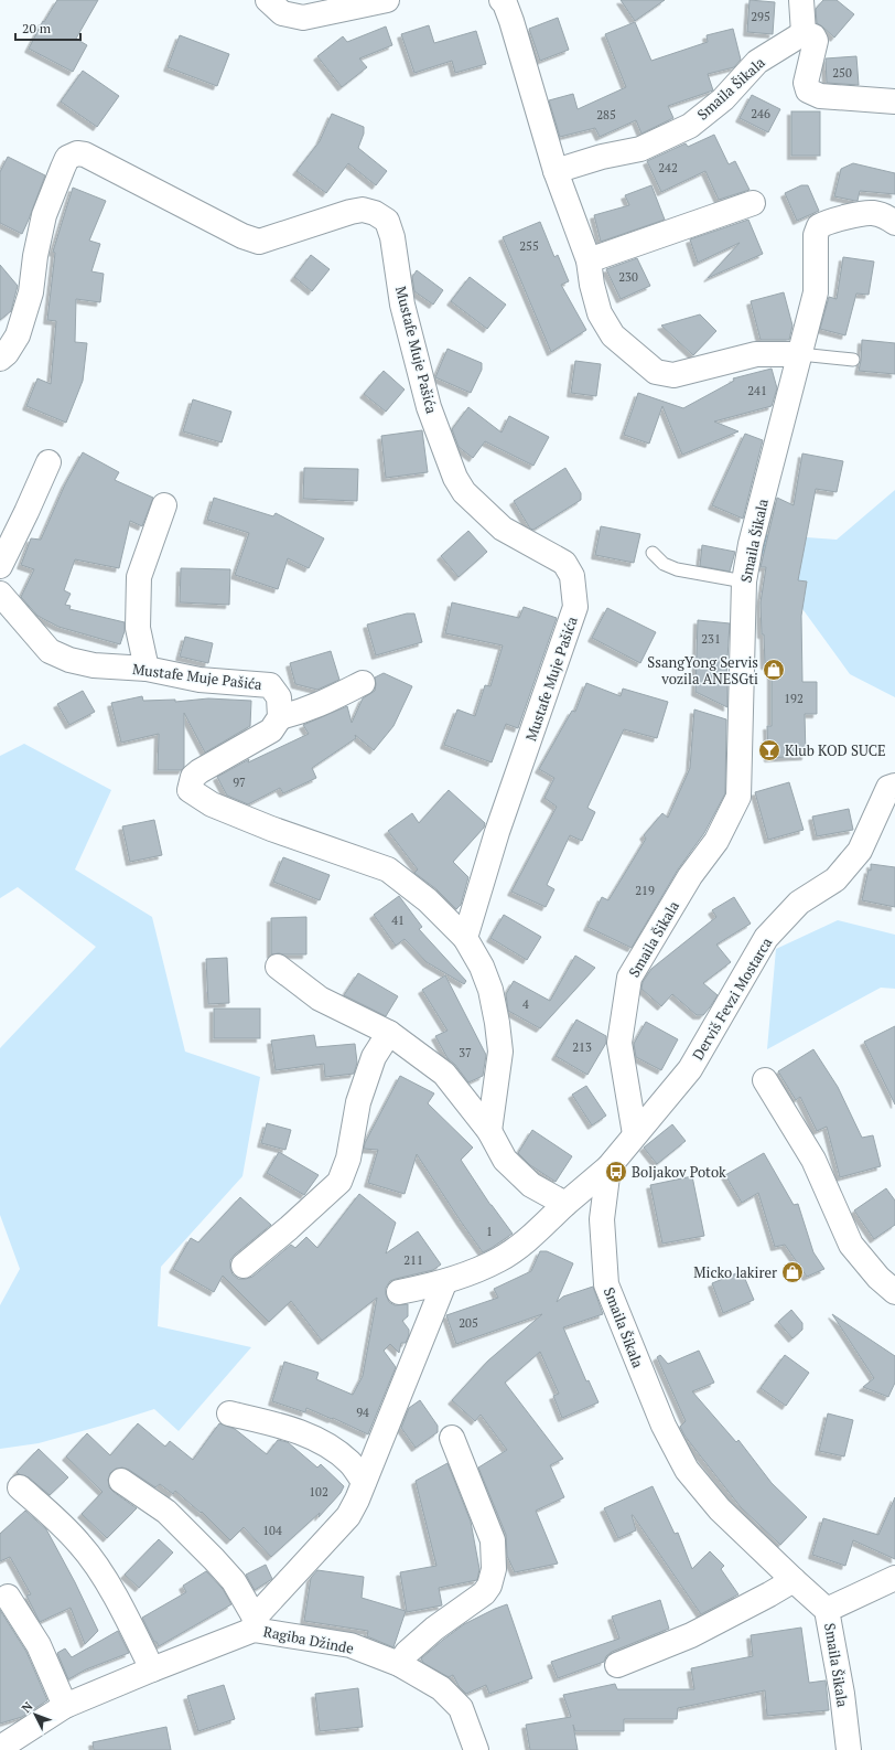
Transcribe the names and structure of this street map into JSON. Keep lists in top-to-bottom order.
{
  "streets": {
    "street": [
      "Smaila Šikala",
      "Mustafe Muje Pašića",
      "Derviš Fevzi Mostarca",
      "Ragiba Džinde"
    ]
  },
  "crossings": [
    ["Smaila Šikala", "Derviš Fevzi Mostarca"]
  ],
  "places": {
    "shop": ["SsangYong Servis vozila ANESGti", "Micko lakirer"],
    "bar": ["Klub KOD SUCE"],
    "bus stop": ["Boljakov Potok"]
  },
  "house_numbers": [
    "295",
    "250",
    "246",
    "285",
    "242",
    "255",
    "230",
    "241",
    "231",
    "192",
    "97",
    "219",
    "41",
    "4",
    "213",
    "37",
    "1",
    "211",
    "205",
    "94",
    "102",
    "104"
  ],
  "scale_bar": "20 m",
  "north": "top left"
}
